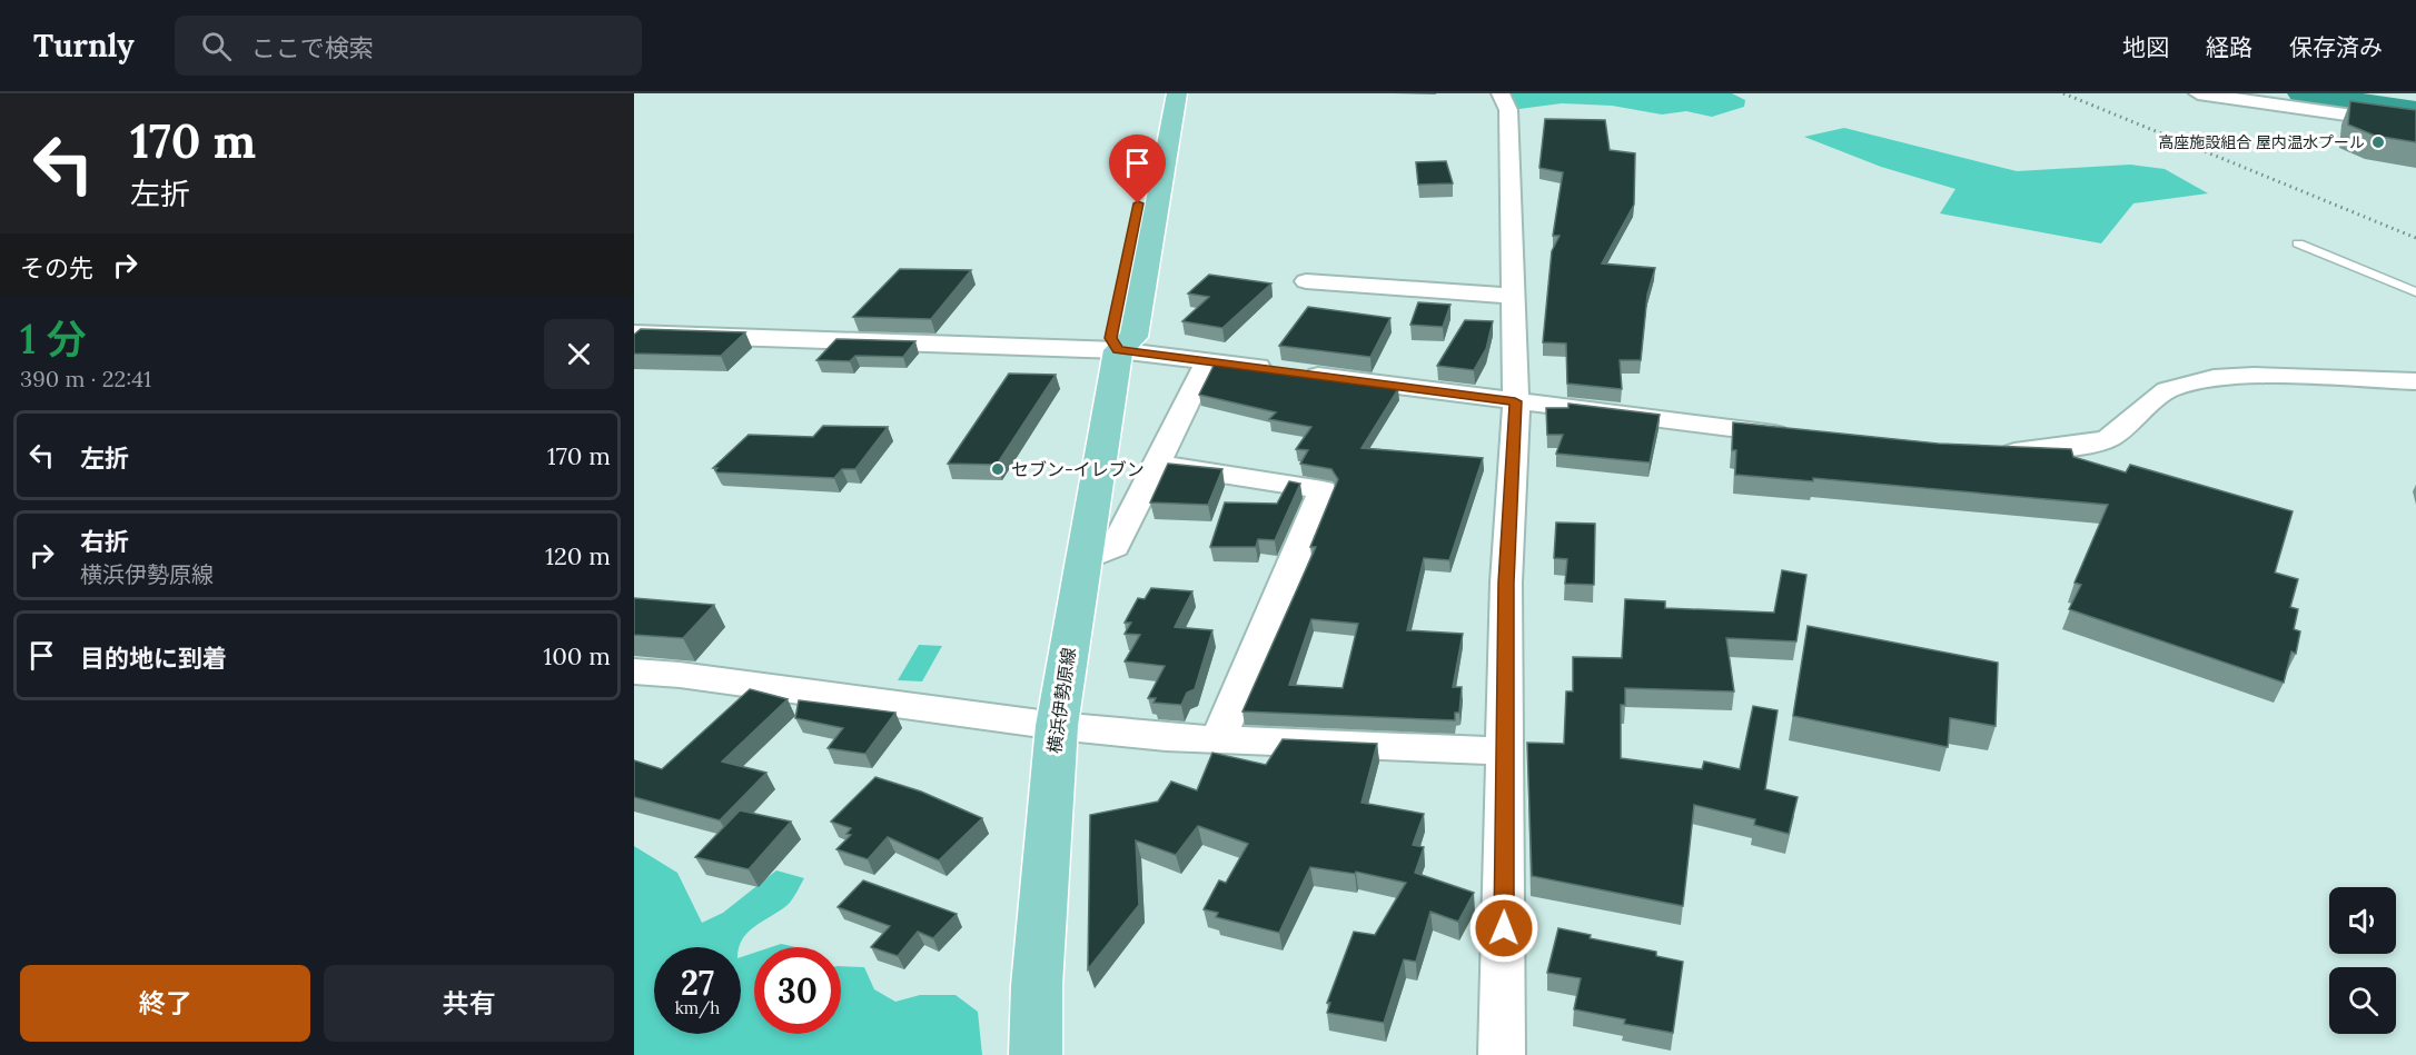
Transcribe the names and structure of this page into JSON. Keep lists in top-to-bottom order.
{
  "streets": {
    "main road": ["横浜伊勢原線"]
  },
  "places": ["高座施設組合 屋内温水プール", "セブン-イレブン"],
  "page": {
    "header": "Turnly",
    "search": "ここで検索",
    "nav": ["地図", "経路", "保存済み"],
    "turn": ["170 m", "左折"],
    "then": "その先",
    "heading": ["1 分", "390 m · 22:41"],
    "list": [
      {
        "name": "左折",
        "value": "170 m"
      },
      {
        "name": "右折",
        "note": "横浜伊勢原線",
        "value": "120 m"
      },
      {
        "name": "目的地に到着",
        "value": "100 m"
      }
    ],
    "speed": "27 km/h",
    "limit": "30",
    "buttons": ["終了", "共有"]
  }
}
